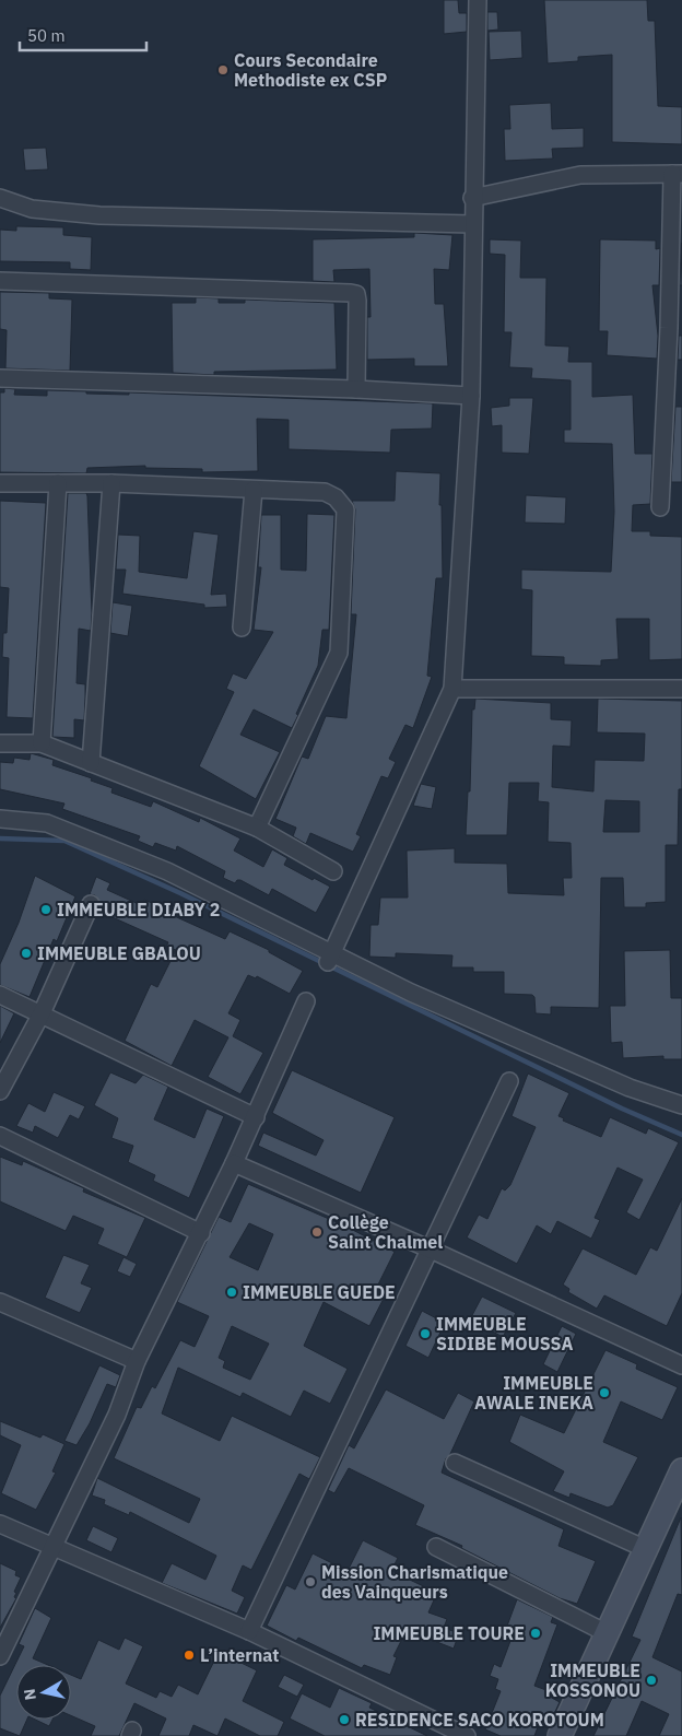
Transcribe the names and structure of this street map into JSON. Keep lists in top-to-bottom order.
{
  "places": [
    "Cours Secondaire Methodiste ex CSP",
    "IMMEUBLE DIABY 2",
    "IMMEUBLE GBALOU",
    "Collège Saint Chalmel",
    "IMMEUBLE GUEDE",
    "IMMEUBLE SIDIBE MOUSSA",
    "IMMEUBLE AWALE INEKA",
    "Mission Charismatique des Vainqueurs",
    "IMMEUBLE TOURE",
    "L’internat",
    "IMMEUBLE KOSSONOU",
    "RESIDENCE SACO KOROTOUM"
  ],
  "scale_bar": "50 m",
  "north": "left"
}
